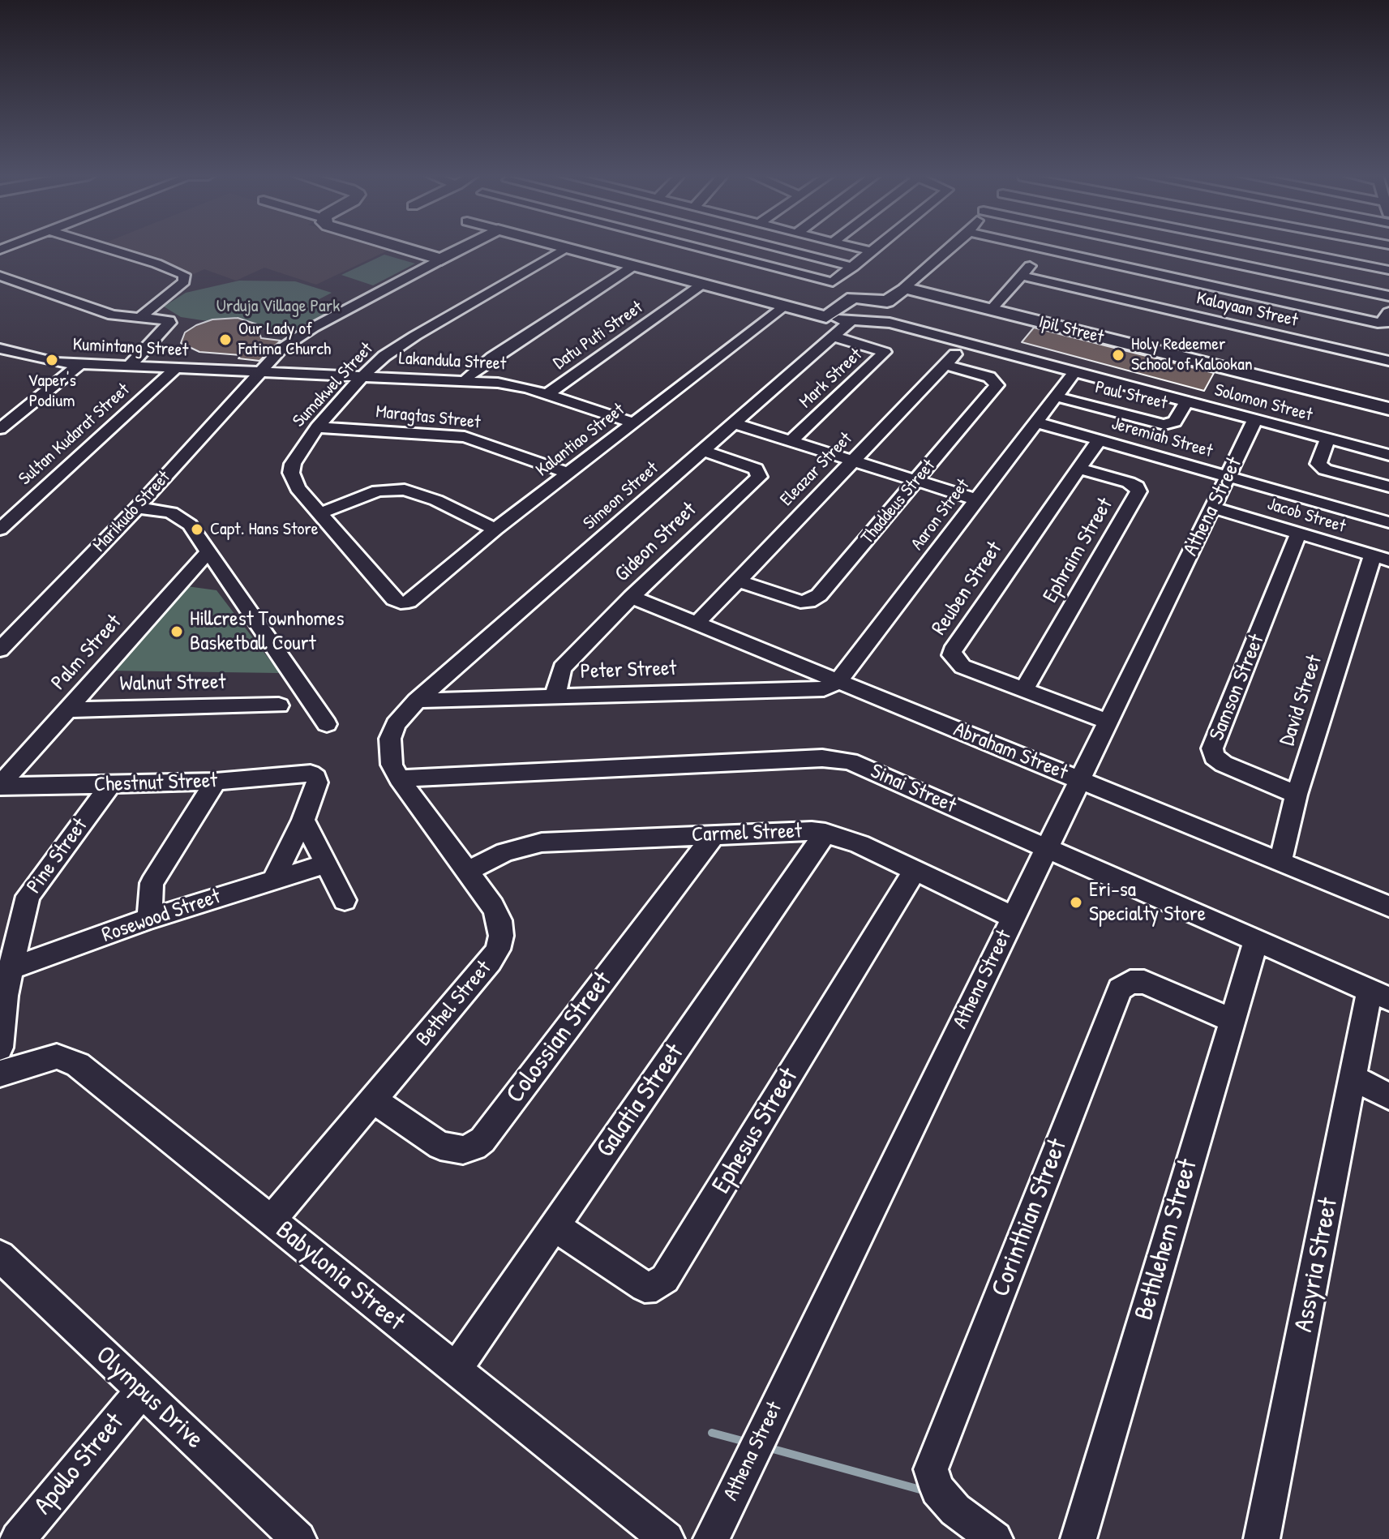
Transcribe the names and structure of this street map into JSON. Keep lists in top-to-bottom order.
{
  "streets": {
    "street": [
      "Kalayaan Street",
      "Ipil Street",
      "Datu Puti Street",
      "Kumintang Street",
      "Lakandula Street",
      "Mark Street",
      "Sumakwel Street",
      "Paul Street",
      "Solomon Street",
      "Maragtas Street",
      "Sultan Kudarat Street",
      "Jeremiah Street",
      "Kalantiao Street",
      "Eleazar Street",
      "Simeon Street",
      "Thaddeus Street",
      "Athena Street",
      "Marikudo Street",
      "Aaron Street",
      "Jacob Street",
      "Gideon Street",
      "Ephraim Street",
      "Reuben Street",
      "Palm Street",
      "Peter Street",
      "Walnut Street",
      "Samson Street",
      "David Street",
      "Abraham Street",
      "Chestnut Street",
      "Sinai Street",
      "Carmel Street",
      "Pine Street",
      "Rosewood Street",
      "Bethel Street",
      "Colossian Street",
      "Galatia Street",
      "Ephesus Street",
      "Corinthian Street",
      "Bethlehem Street",
      "Assyria Street",
      "Babylonia Street",
      "Olympus Drive",
      "Apollo Street"
    ]
  },
  "crossings": [
    ["Datu Puti Street", "Lakandula Street"],
    ["Kumintang Street", "Lakandula Street"],
    ["Kumintang Street", "Sultan Kudarat Street"],
    ["Kumintang Street", "Marikudo Street"],
    ["Lakandula Street", "Sumakwel Street"],
    ["Lakandula Street", "Kalantiao Street"],
    ["Lakandula Street", "Marikudo Street"],
    ["Mark Street", "Simeon Street"],
    ["Sumakwel Street", "Maragtas Street"],
    ["Sumakwel Street", "Kalantiao Street"],
    ["Paul Street", "Solomon Street"],
    ["Paul Street", "Aaron Street"],
    ["Solomon Street", "Eleazar Street"],
    ["Solomon Street", "Simeon Street"],
    ["Solomon Street", "Athena Street"],
    ["Solomon Street", "Aaron Street"],
    ["Maragtas Street", "Kalantiao Street"],
    ["Jeremiah Street", "Athena Street"],
    ["Jeremiah Street", "Aaron Street"],
    ["Jeremiah Street", "Reuben Street"],
    ["Eleazar Street", "Thaddeus Street"],
    ["Eleazar Street", "Abraham Street"],
    ["Simeon Street", "Gideon Street"],
    ["Simeon Street", "Peter Street"],
    ["Simeon Street", "Bethel Street"],
    ["Athena Street", "Jacob Street"],
    ["Athena Street", "Reuben Street"],
    ["Athena Street", "Abraham Street"],
    ["Athena Street", "Sinai Street"],
    ["Athena Street", "Carmel Street"],
    ["Aaron Street", "Peter Street"],
    ["Aaron Street", "Abraham Street"],
    ["Jacob Street", "Samson Street"],
    ["Jacob Street", "David Street"],
    ["Gideon Street", "Peter Street"],
    ["Gideon Street", "Abraham Street"],
    ["Ephraim Street", "Reuben Street"],
    ["Palm Street", "Walnut Street"],
    ["Palm Street", "Chestnut Street"],
    ["Peter Street", "Abraham Street"],
    ["Peter Street", "Bethel Street"],
    ["Samson Street", "David Street"],
    ["David Street", "Abraham Street"],
    ["Chestnut Street", "Pine Street"],
    ["Sinai Street", "Bethel Street"],
    ["Sinai Street", "Bethlehem Street"],
    ["Sinai Street", "Assyria Street"],
    ["Carmel Street", "Bethel Street"],
    ["Carmel Street", "Colossian Street"],
    ["Carmel Street", "Galatia Street"],
    ["Carmel Street", "Ephesus Street"],
    ["Pine Street", "Rosewood Street"],
    ["Bethel Street", "Colossian Street"],
    ["Bethel Street", "Babylonia Street"],
    ["Galatia Street", "Ephesus Street"],
    ["Galatia Street", "Babylonia Street"],
    ["Corinthian Street", "Bethlehem Street"],
    ["Olympus Drive", "Apollo Street"]
  ],
  "parks": ["Urduja Village Park"],
  "places": [
    "Our Lady of Fatima Church",
    "Holy Redeemer School of Kalookan",
    "Vaper's Podium",
    "Capt. Hans Store",
    "Hillcrest Townhomes Basketball Court",
    "Eri-sa Specialty Store"
  ]
}
